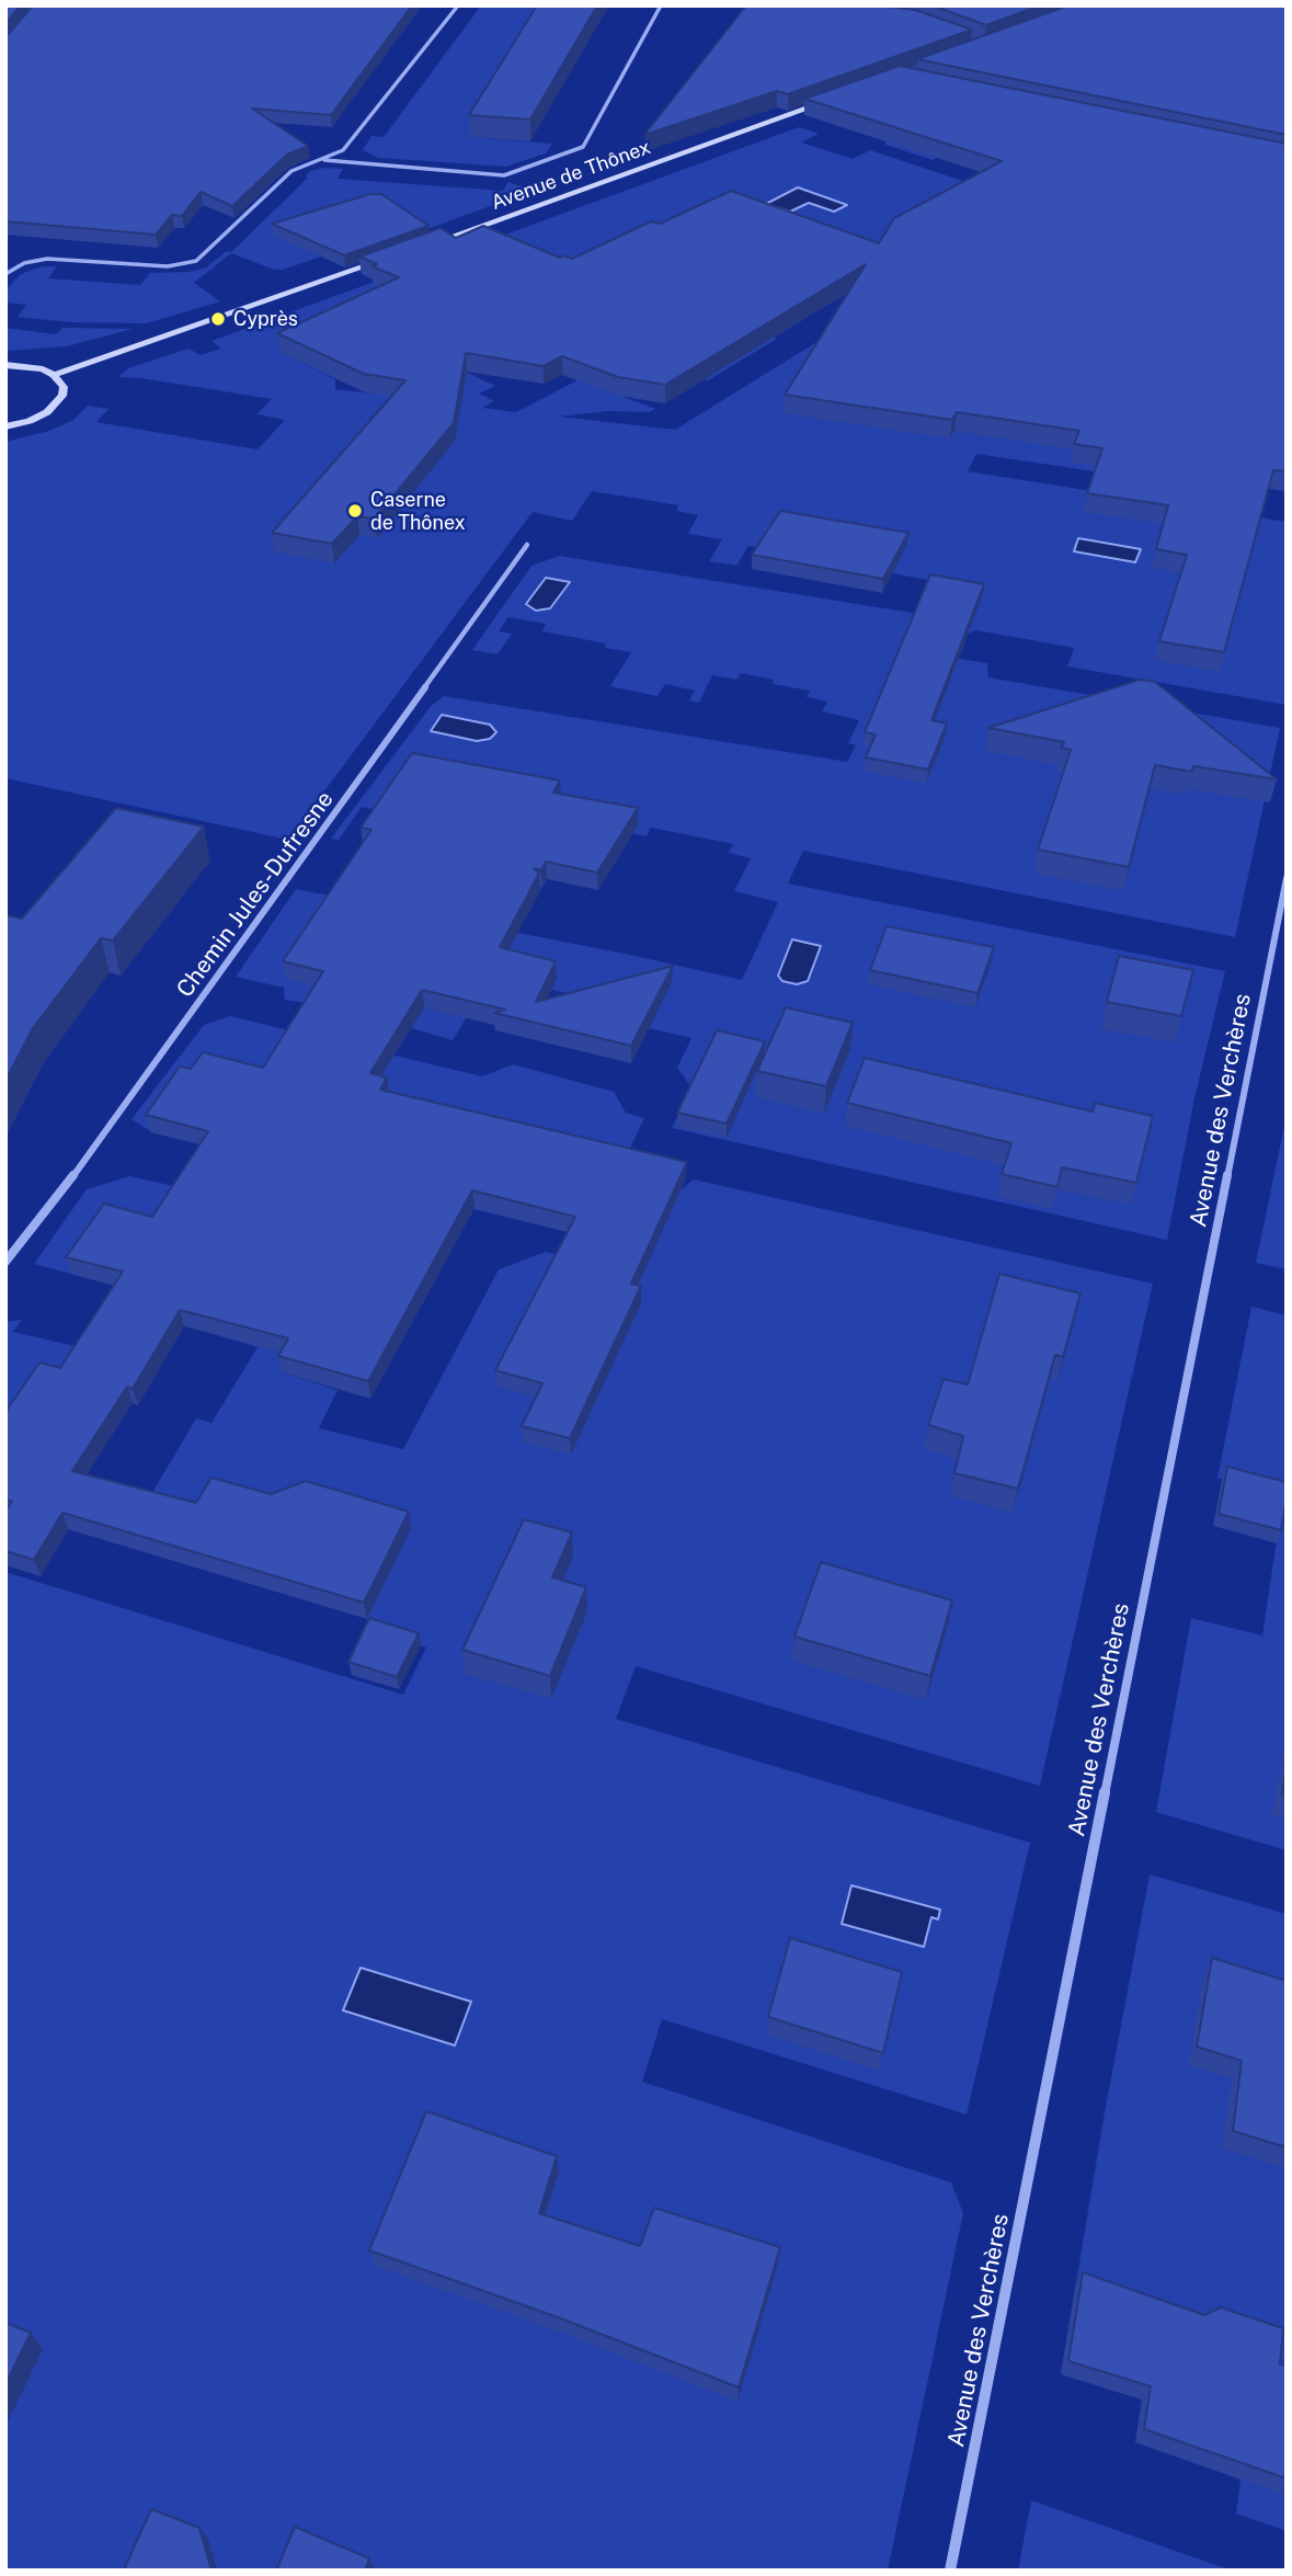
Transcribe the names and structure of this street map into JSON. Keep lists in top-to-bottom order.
{
  "streets": {
    "main road": ["Avenue de Thônex"],
    "street": ["Chemin Jules-Dufresne", "Avenue des Verchères"]
  },
  "places": ["Cyprès", "Caserne de Thônex"]
}
